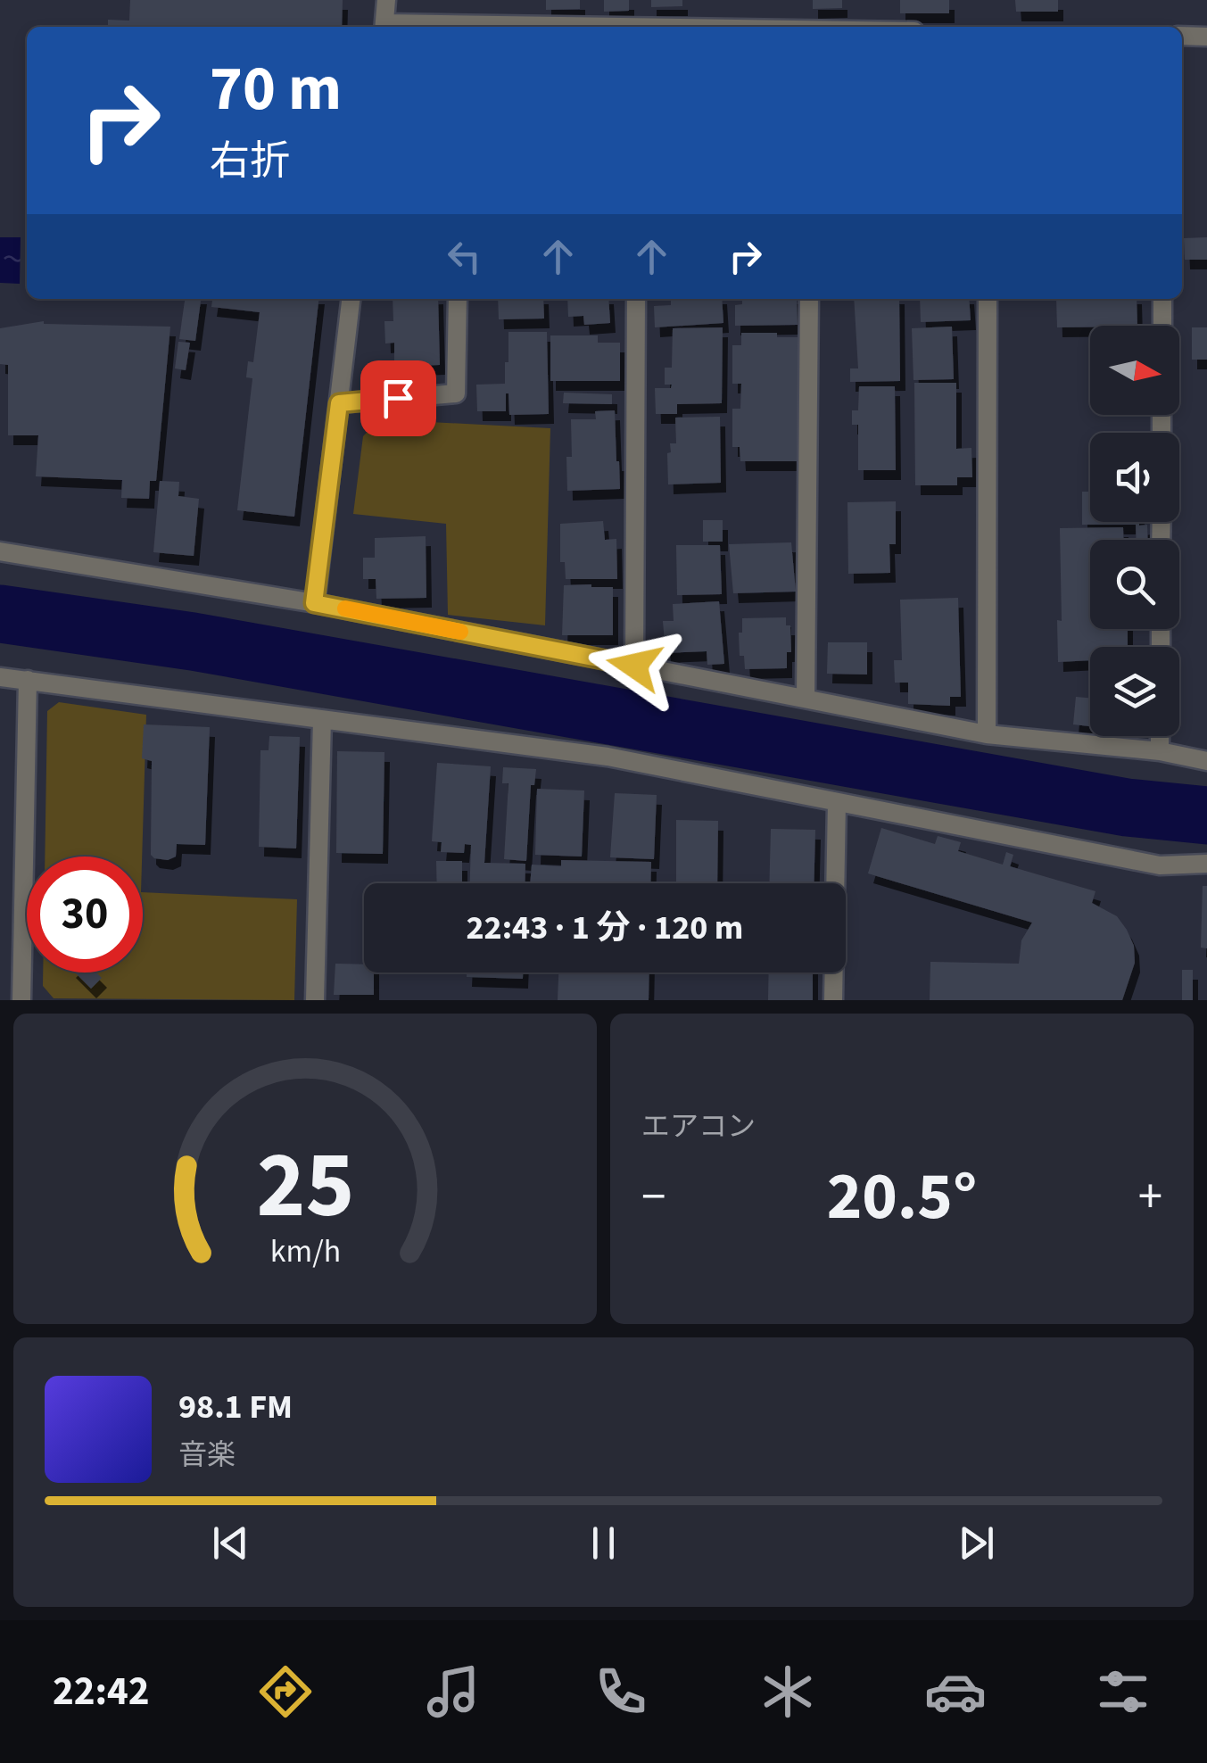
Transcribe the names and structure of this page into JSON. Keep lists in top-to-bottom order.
{
  "north": "right",
  "page": {
    "turn": ["70 m", "右折"],
    "limit": "30",
    "trip": "22:43 · 1 分 · 120 m",
    "tile": "エアコン",
    "heat": ["−", "20.5°", "+"],
    "song": ["98.1 FM", "音楽"],
    "tabs": "22:42",
    "gauge": ["25", "km/h"]
  }
}
